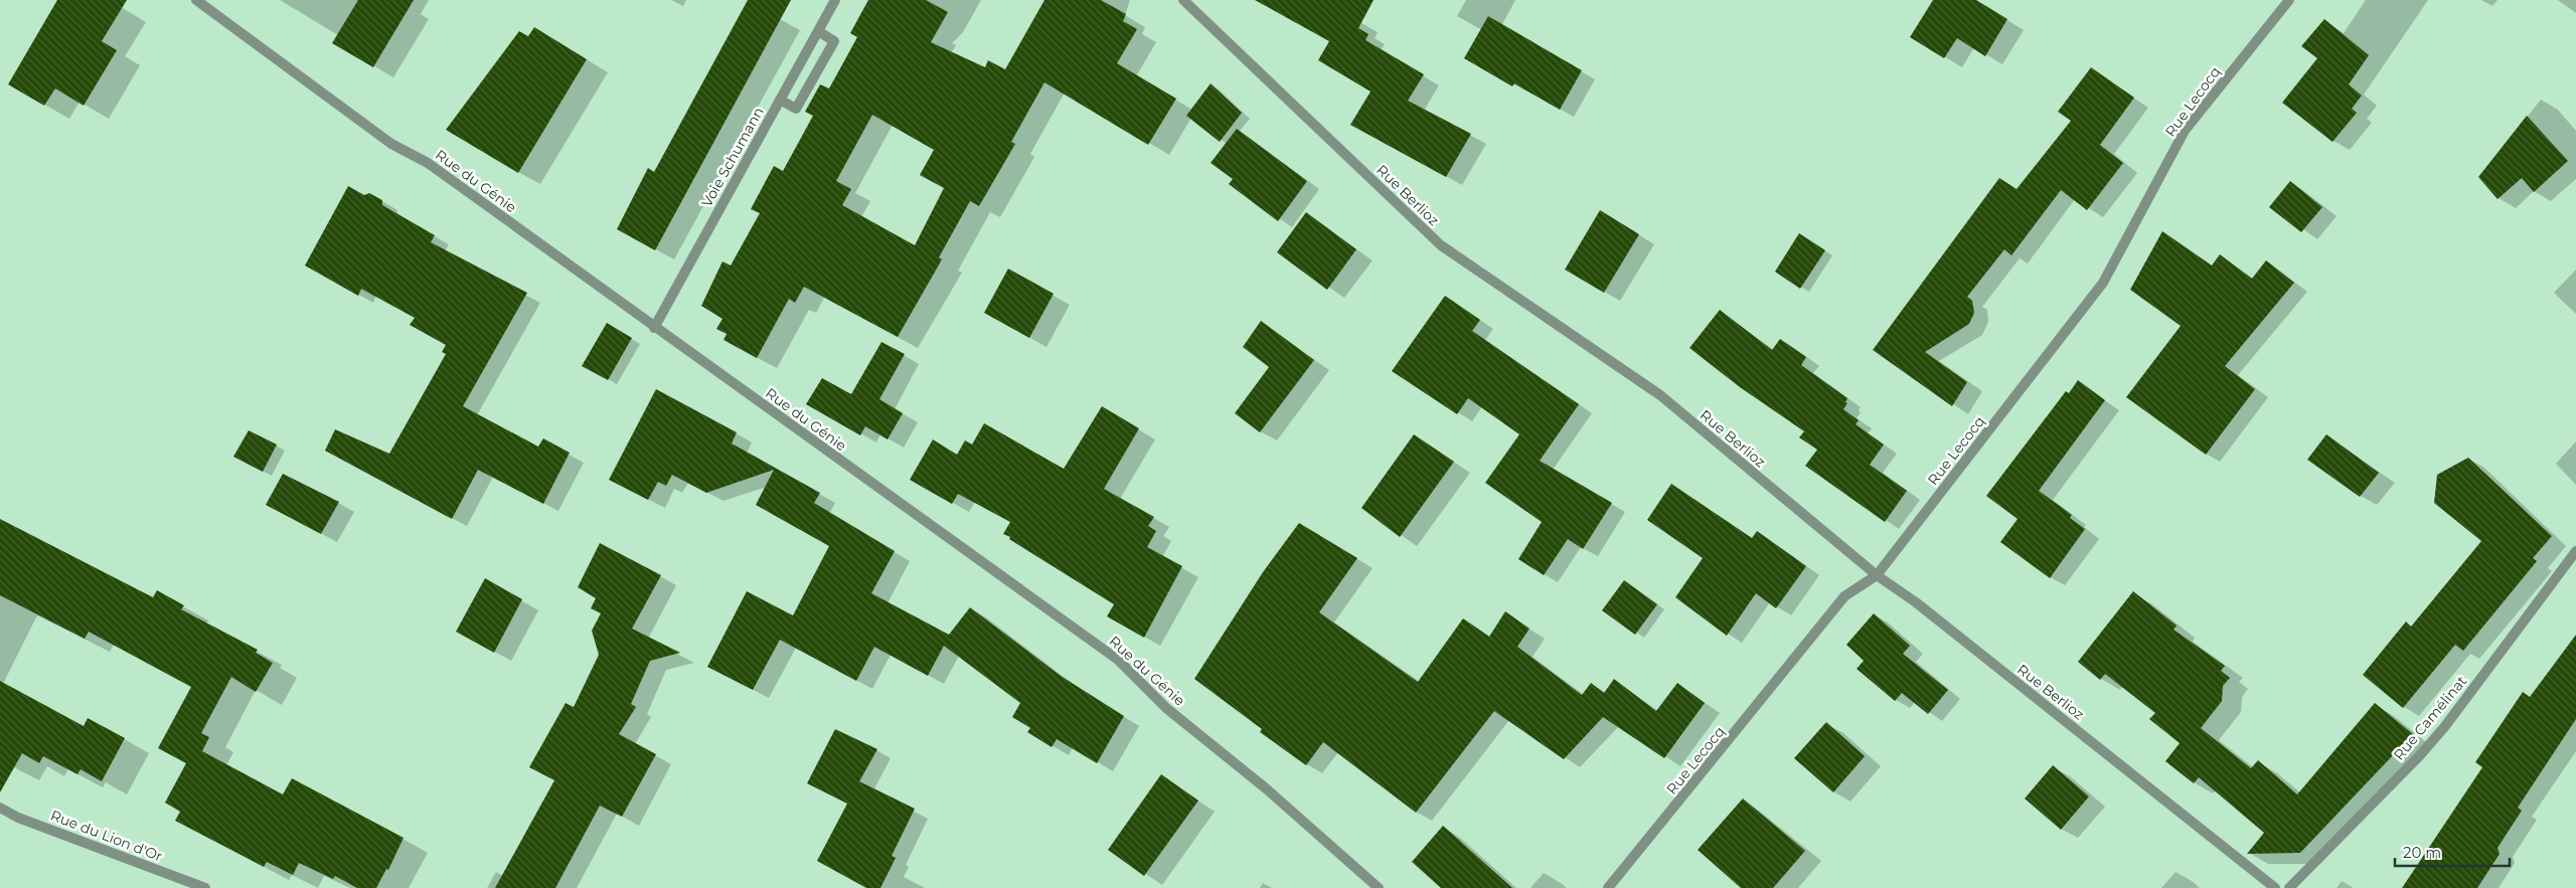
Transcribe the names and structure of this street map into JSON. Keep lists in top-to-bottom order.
{
  "streets": {
    "street": [
      "Rue Lecocq",
      "Voie Schumann",
      "Rue du Génie",
      "Rue Berlioz",
      "Rue Camélinat",
      "Rue du Lion d'Or"
    ]
  },
  "crossings": [
    ["Rue Lecocq", "Rue Berlioz"],
    ["Voie Schumann", "Rue du Génie"]
  ],
  "scale_bar": "20 m"
}
